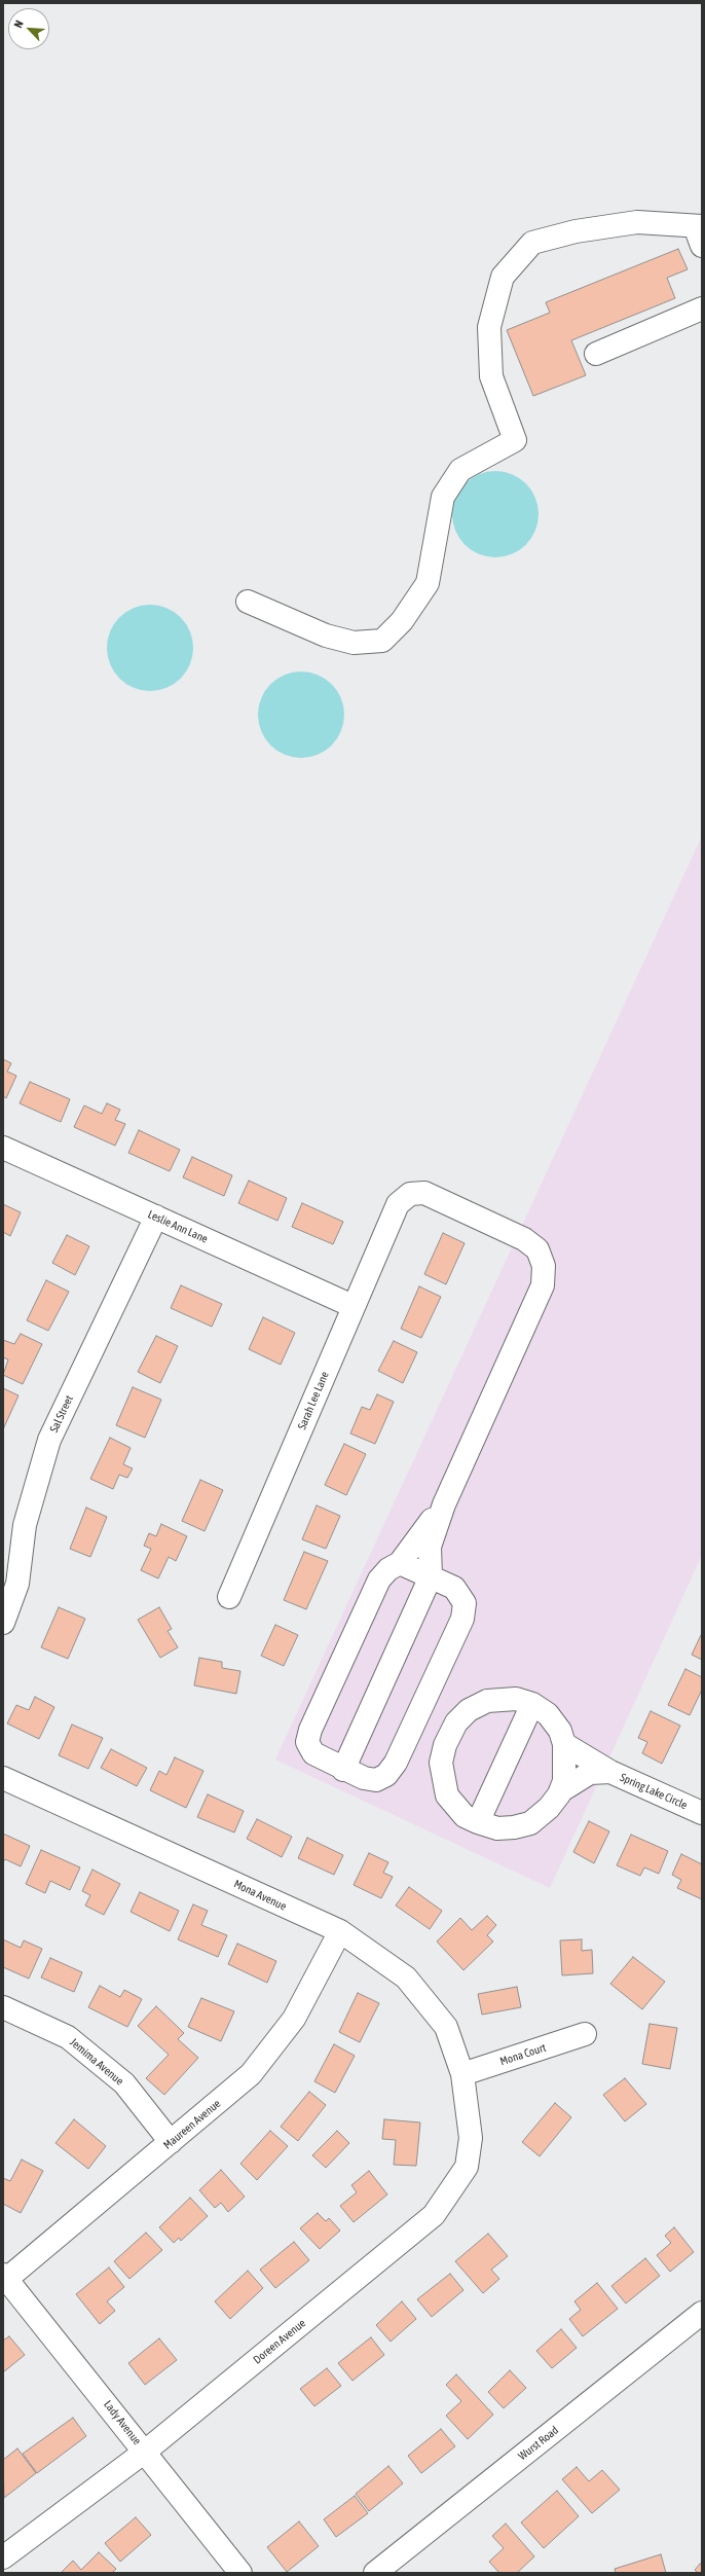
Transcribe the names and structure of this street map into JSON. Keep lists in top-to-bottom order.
{
  "streets": {
    "street": [
      "Leslie Ann Lane",
      "Sarah Lee Lane",
      "Sal Street",
      "Spring Lake Circle",
      "Mona Avenue",
      "Mona Court",
      "Jemima Avenue",
      "Maureen Avenue",
      "Doreen Avenue",
      "Lady Avenue",
      "Wurst Road"
    ]
  },
  "crossings": [
    ["Leslie Ann Lane", "Sarah Lee Lane"],
    ["Leslie Ann Lane", "Sal Street"],
    ["Mona Avenue", "Mona Court"],
    ["Mona Avenue", "Maureen Avenue"],
    ["Mona Avenue", "Doreen Avenue"],
    ["Mona Court", "Doreen Avenue"],
    ["Jemima Avenue", "Maureen Avenue"],
    ["Maureen Avenue", "Lady Avenue"],
    ["Doreen Avenue", "Lady Avenue"]
  ],
  "north": "top left"
}
